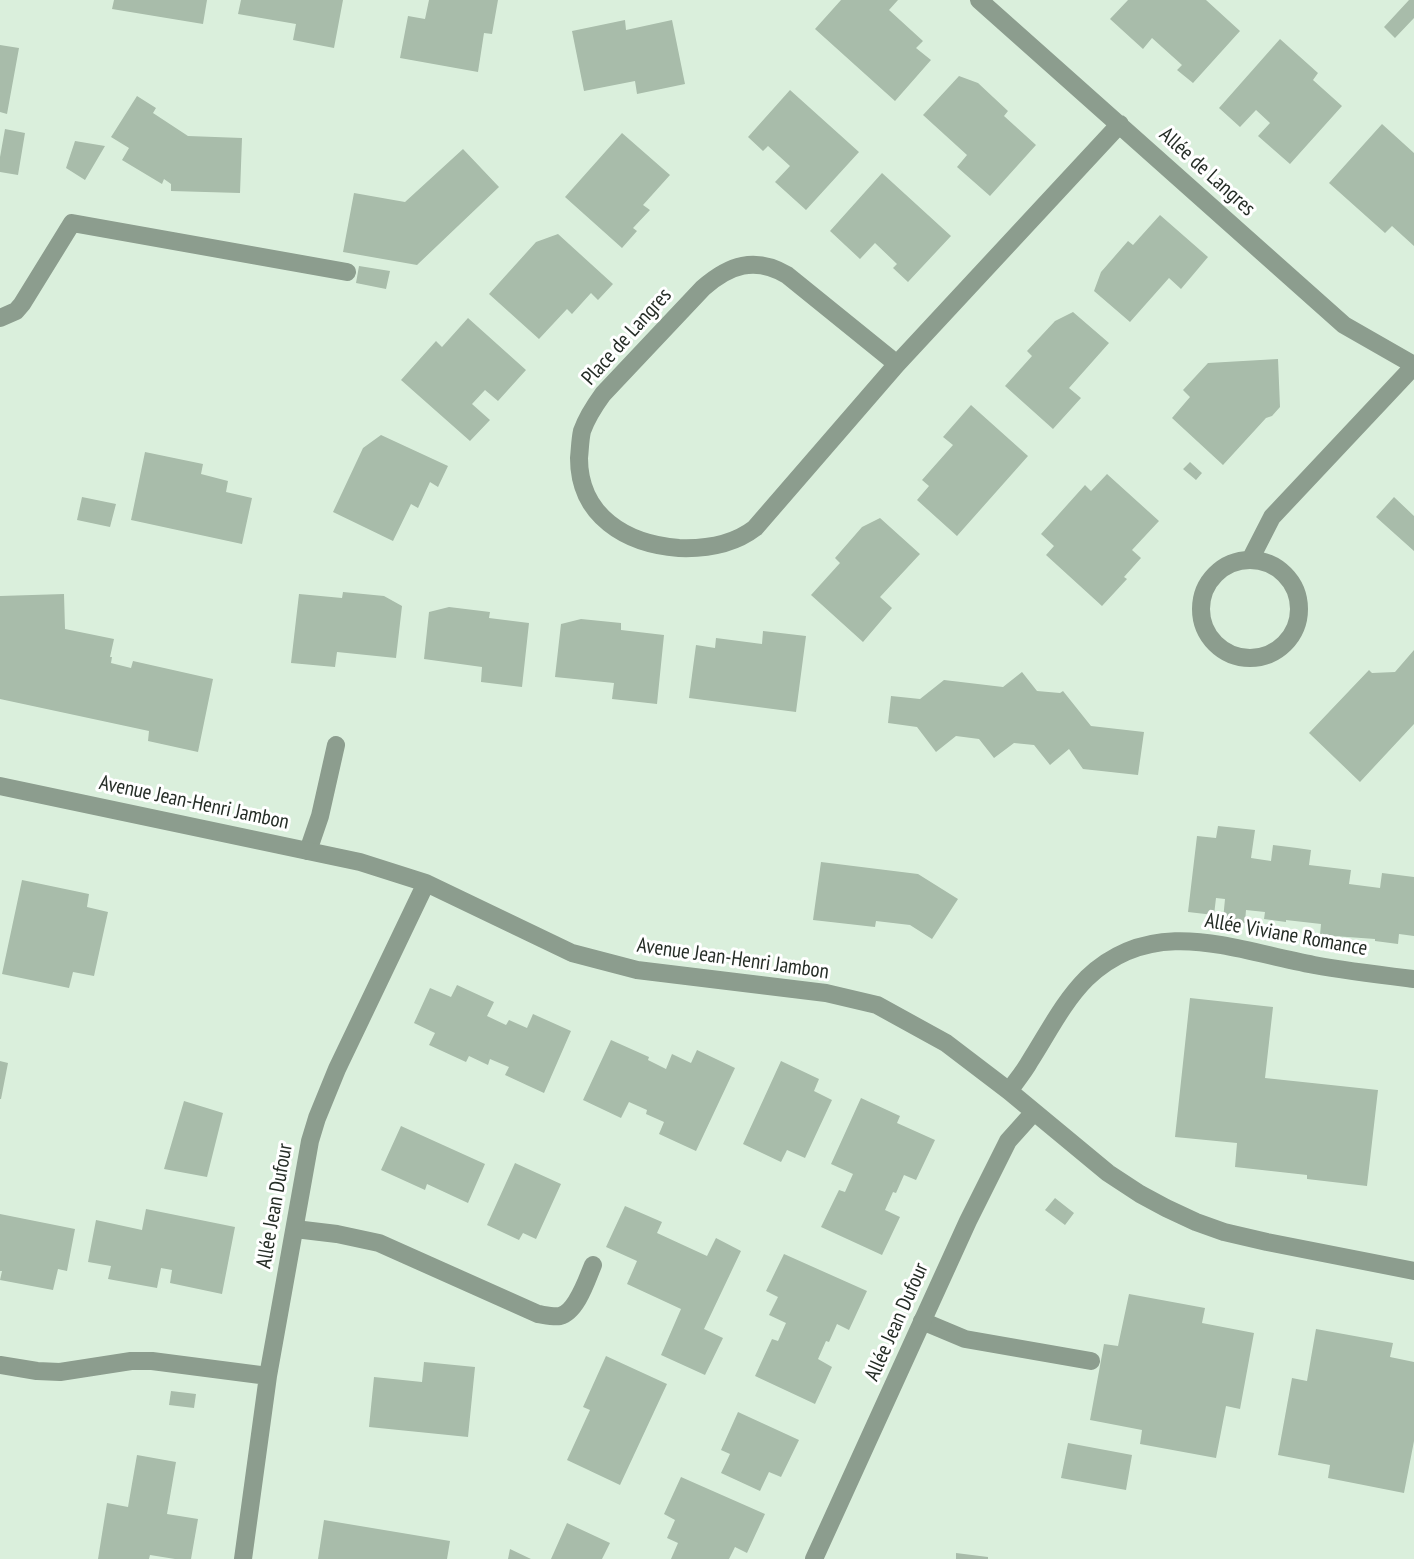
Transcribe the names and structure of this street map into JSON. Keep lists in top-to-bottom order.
{
  "streets": {
    "street": [
      "Allée de Langres",
      "Place de Langres",
      "Avenue Jean-Henri Jambon",
      "Allée Viviane Romance",
      "Allée Jean Dufour"
    ]
  },
  "crossings": [
    ["Allée de Langres", "Place de Langres"],
    ["Avenue Jean-Henri Jambon", "Allée Viviane Romance"],
    ["Avenue Jean-Henri Jambon", "Allée Jean Dufour"]
  ]
}
